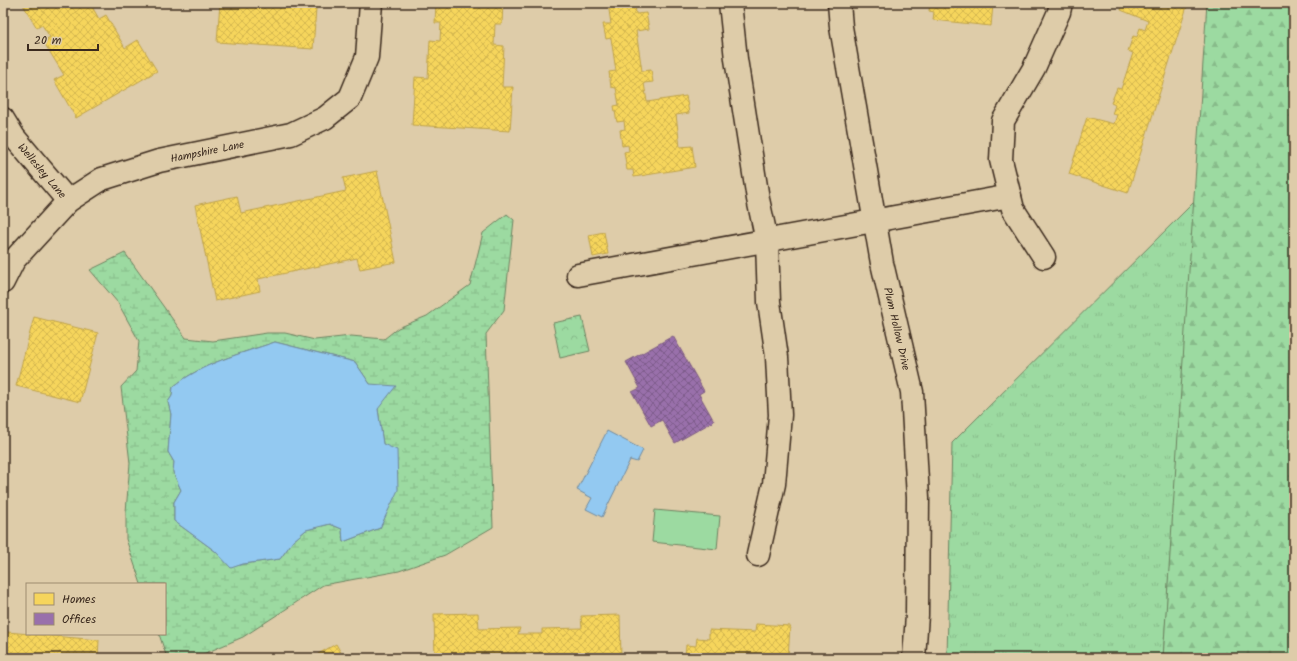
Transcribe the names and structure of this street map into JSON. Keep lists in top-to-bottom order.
{
  "streets": {
    "street": ["Hampshire Lane", "Wellesley Lane", "Plum Hollow Drive"]
  },
  "crossings": [
    ["Hampshire Lane", "Wellesley Lane"]
  ],
  "legend": ["Homes", "Offices"],
  "scale_bar": "20 m"
}
